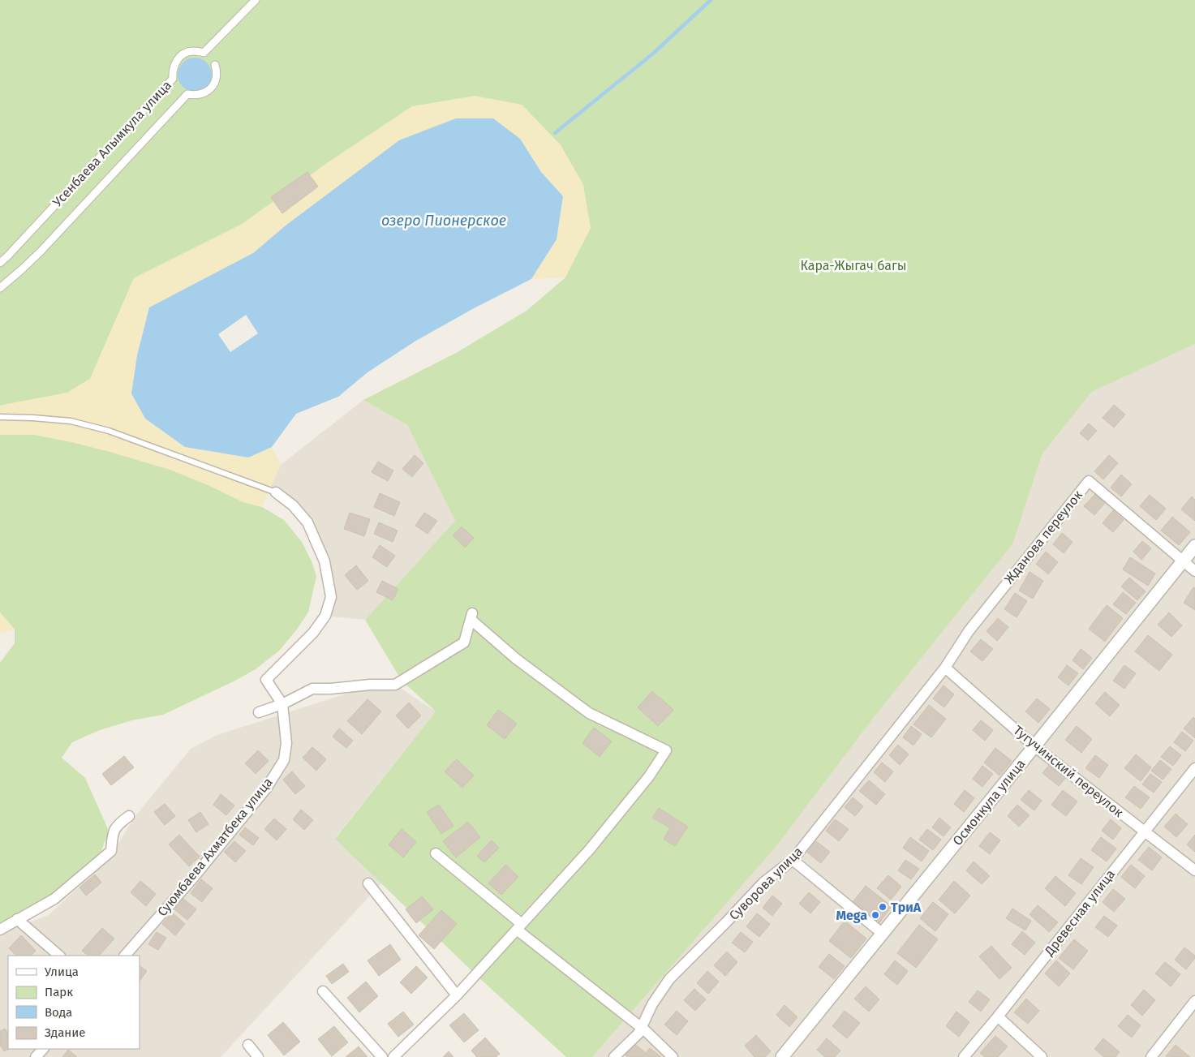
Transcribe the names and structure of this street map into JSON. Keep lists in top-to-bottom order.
{
  "streets": {
    "street": [
      "Усенбаева Алымкула улица",
      "Жданова переулок",
      "Тугучинский переулок",
      "Осмонкула улица",
      "Суюмбаева Ахматбека улица",
      "Суворова улица",
      "Древесная улица"
    ]
  },
  "crossings": [
    ["Жданова переулок", "Тугучинский переулок"],
    ["Жданова переулок", "Осмонкула улица"],
    ["Жданова переулок", "Суворова улица"],
    ["Тугучинский переулок", "Осмонкула улица"],
    ["Тугучинский переулок", "Суворова улица"],
    ["Тугучинский переулок", "Древесная улица"]
  ],
  "water": ["озеро Пионерское"],
  "parks": ["Кара-Жыгач багы"],
  "places": ["ТриА", "Mega"],
  "legend": [
    "Улица",
    "Парк",
    "Вода",
    "Здание"
  ]
}
